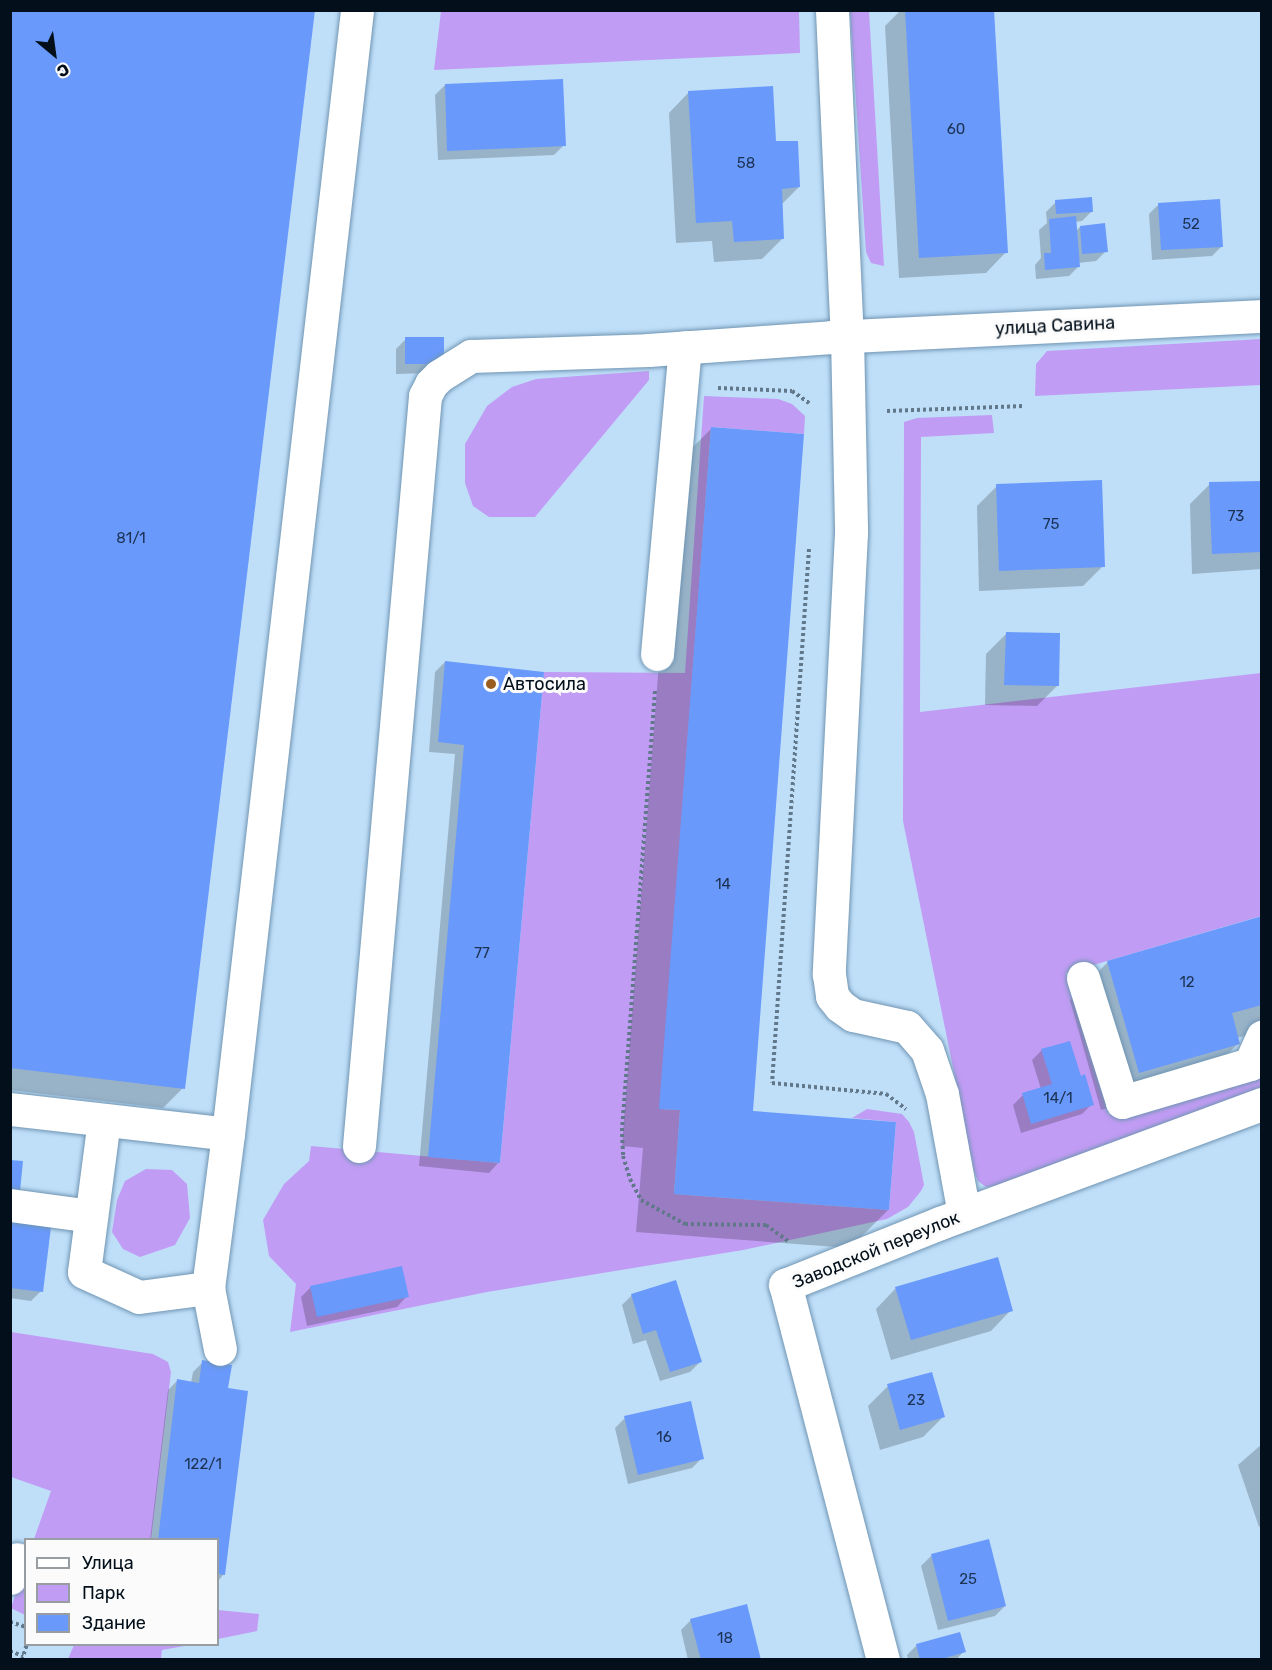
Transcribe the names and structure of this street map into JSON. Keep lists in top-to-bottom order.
{
  "streets": {
    "street": ["улица Савина", "Заводской переулок"]
  },
  "places": ["Автосила"],
  "house_numbers": [
    "60",
    "58",
    "52",
    "73",
    "75",
    "81/1",
    "14",
    "77",
    "12",
    "14/1",
    "23",
    "16",
    "122/1",
    "25",
    "18"
  ],
  "legend": ["Улица", "Парк", "Здание"],
  "north": "bottom right"
}
